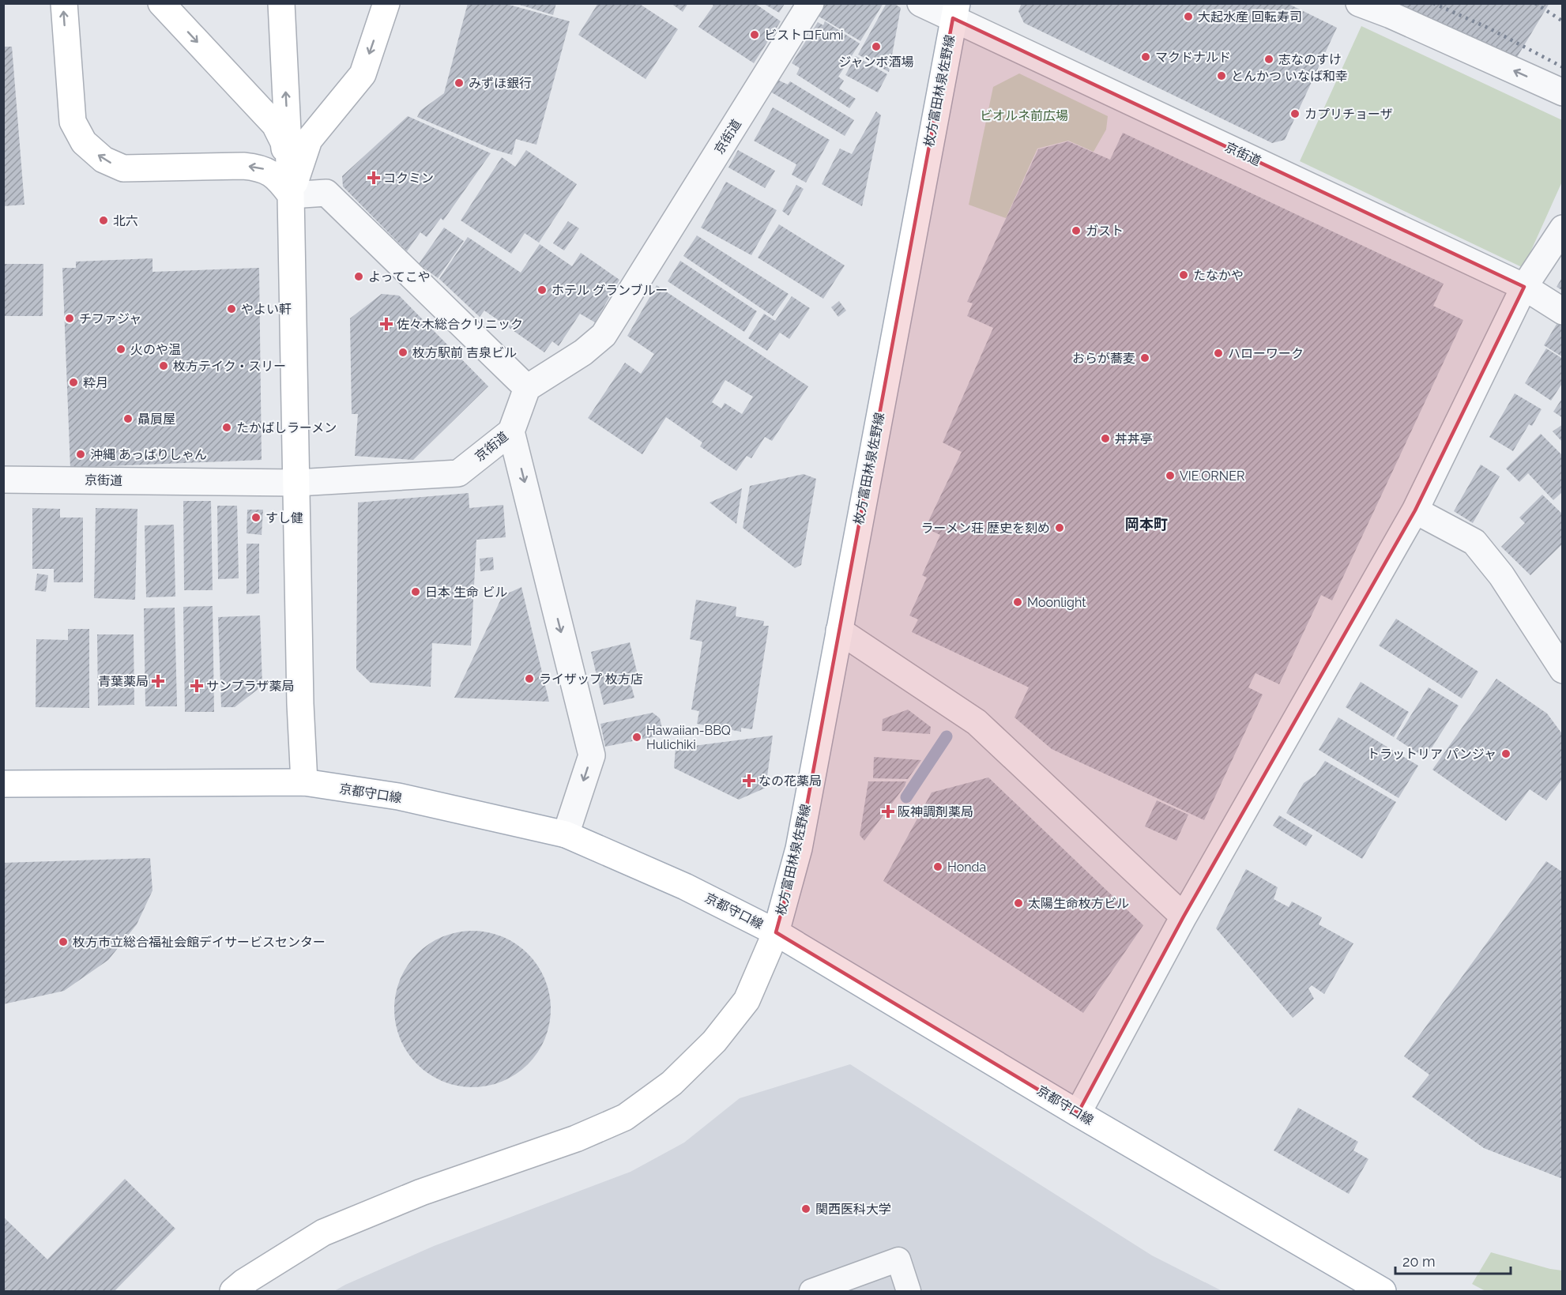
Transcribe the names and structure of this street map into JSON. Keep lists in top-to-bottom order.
{
  "streets": {
    "main road": ["枚方富田林泉佐野線", "京都守口線"],
    "street": ["京街道"]
  },
  "crossings": [
    ["枚方富田林泉佐野線", "京街道"],
    ["枚方富田林泉佐野線", "京都守口線"]
  ],
  "districts": ["岡本町"],
  "parks": ["ビオルネ前広場"],
  "places": {
    "other": [
      "大起水産 回転寿司",
      "ビストロFumi",
      "ジャンボ酒場",
      "マクドナルド",
      "志なのすけ",
      "とんかつ いなば和幸",
      "みずほ銀行",
      "カプリチョーザ",
      "北六",
      "ガスト",
      "たなかや",
      "よってこや",
      "ホテル グランブルー",
      "やよい軒",
      "チファジャ",
      "火のや温",
      "枚方駅前 吉泉ビル",
      "ハローワーク",
      "おらが蕎麦",
      "枚方テイク・スリー",
      "粋月",
      "贔屓屋",
      "たかばしラーメン",
      "丼丼亭",
      "沖縄 あっぱりしゃん",
      "VIE.ORNER",
      "すし健",
      "ラーメン荘 歴史を刻め",
      "日本 生命 ビル",
      "Moonlight",
      "ライザップ 枚方店",
      "Hawaiian-BBQ Hulichiki",
      "トラットリア パンジャ",
      "Honda",
      "太陽生命枚方ビル",
      "枚方市立総合福祉会館デイサービスセンター",
      "関西医科大学"
    ],
    "health": [
      "コクミン",
      "佐々木総合クリニック",
      "青葉薬局",
      "サンプラザ薬局",
      "なの花薬局",
      "阪神調剤薬局"
    ]
  },
  "scale_bar": "20 m"
}
